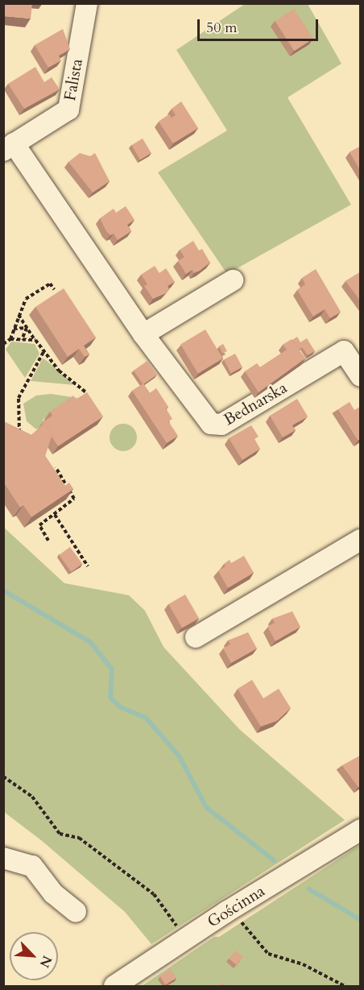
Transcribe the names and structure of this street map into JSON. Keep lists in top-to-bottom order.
{
  "streets": {
    "street": ["Falista", "Bednarska", "Gościnna"]
  },
  "crossings": [
    ["Falista", "Bednarska"]
  ],
  "scale_bar": "50 m",
  "north": "bottom right"
}
